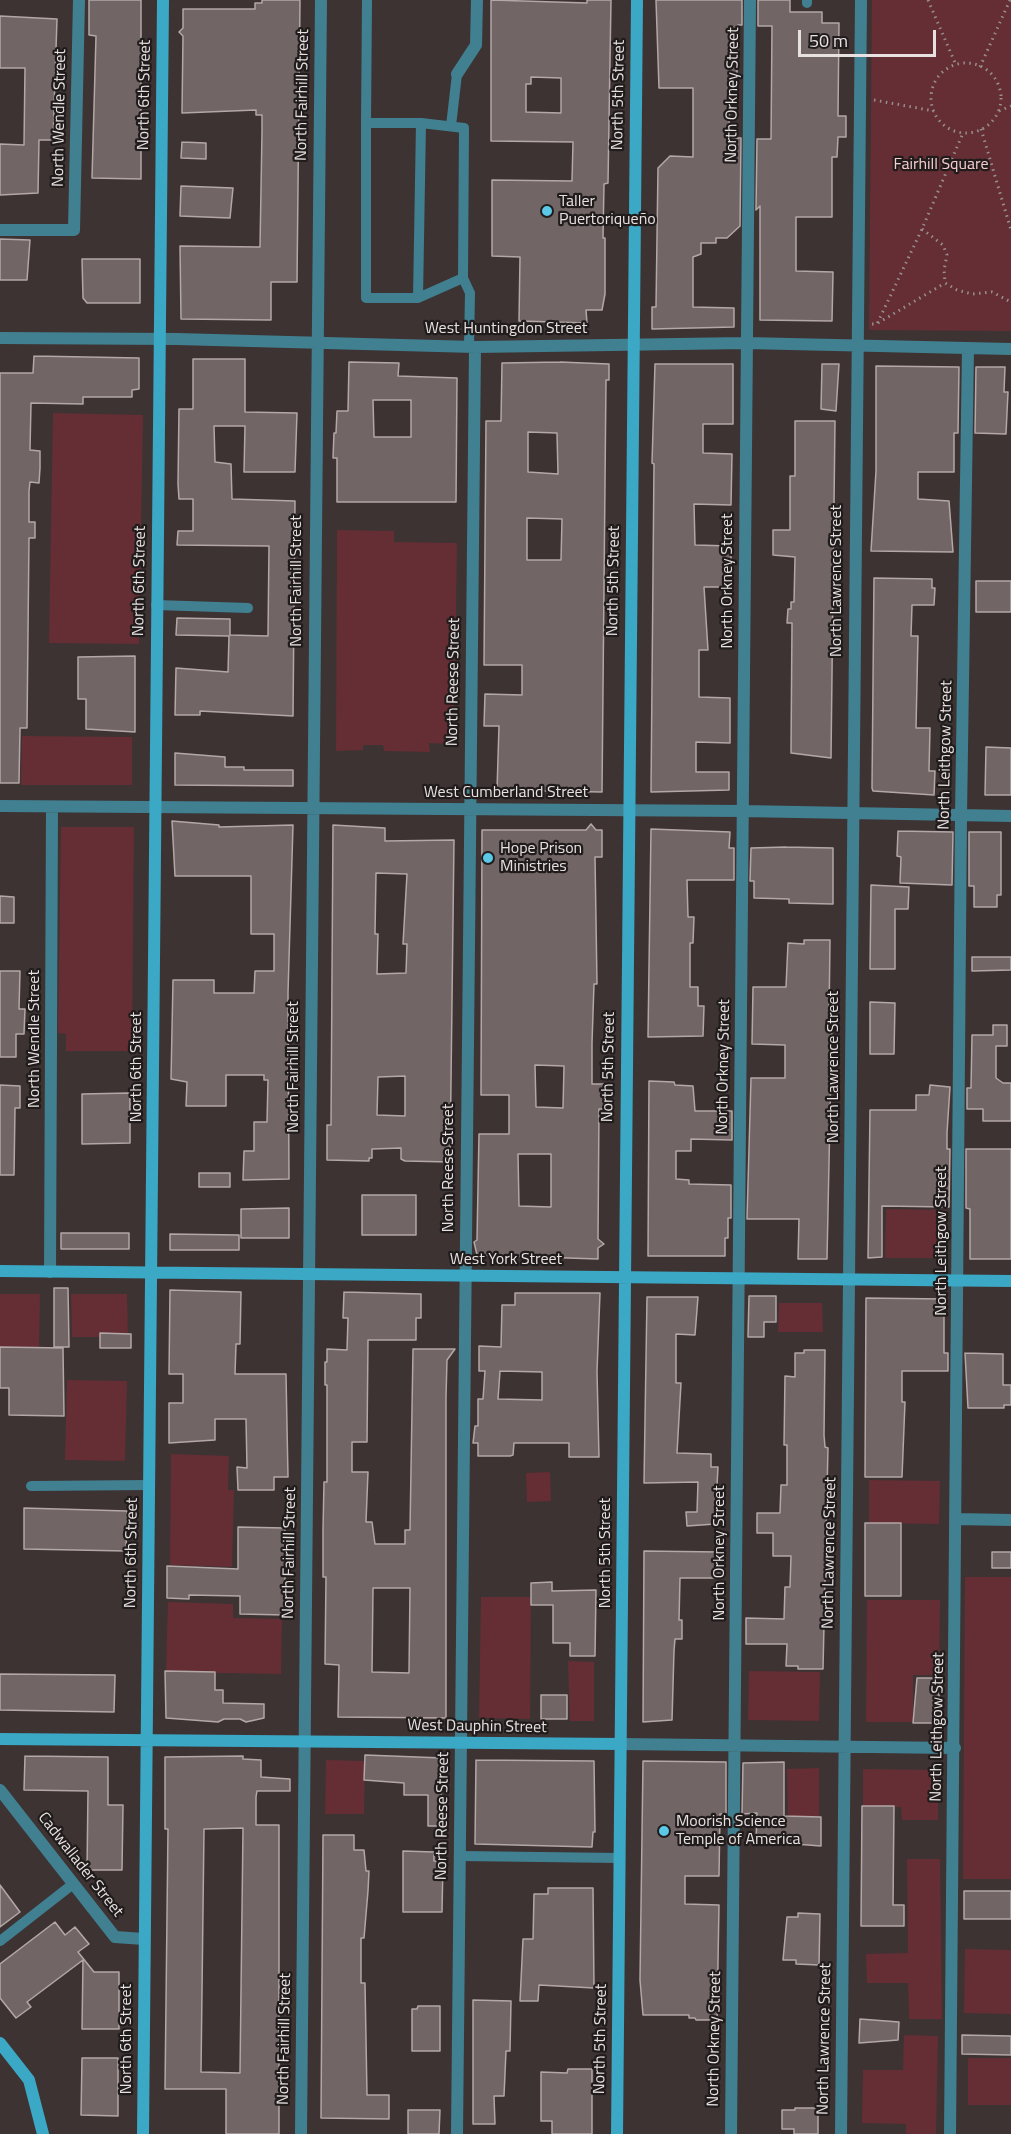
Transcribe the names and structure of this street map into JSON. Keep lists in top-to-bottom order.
{
  "streets": {
    "main road": [
      "North 6th Street",
      "North 5th Street",
      "West York Street",
      "West Dauphin Street"
    ],
    "street": [
      "North Fairhill Street",
      "North Orkney Street",
      "North Wendle Street",
      "West Huntingdon Street",
      "North Lawrence Street",
      "North Reese Street",
      "North Leithgow Street",
      "West Cumberland Street",
      "Cadwallader Street"
    ]
  },
  "crossings": [
    ["North 6th Street", "West Huntingdon Street"],
    ["North 6th Street", "West Cumberland Street"],
    ["North 6th Street", "West York Street"],
    ["North 6th Street", "West Dauphin Street"],
    ["North 6th Street", "Cadwallader Street"],
    ["North Fairhill Street", "West Huntingdon Street"],
    ["North Fairhill Street", "West Cumberland Street"],
    ["North Fairhill Street", "West York Street"],
    ["North Fairhill Street", "West Dauphin Street"],
    ["North 5th Street", "West Huntingdon Street"],
    ["North 5th Street", "West Cumberland Street"],
    ["North 5th Street", "West York Street"],
    ["North 5th Street", "West Dauphin Street"],
    ["North Orkney Street", "West Huntingdon Street"],
    ["North Orkney Street", "West Cumberland Street"],
    ["North Orkney Street", "West York Street"],
    ["North Orkney Street", "West Dauphin Street"],
    ["North Wendle Street", "West Cumberland Street"],
    ["North Wendle Street", "West York Street"],
    ["West Huntingdon Street", "North Lawrence Street"],
    ["West Huntingdon Street", "North Reese Street"],
    ["West Huntingdon Street", "North Leithgow Street"],
    ["North Lawrence Street", "West Cumberland Street"],
    ["North Lawrence Street", "West York Street"],
    ["North Lawrence Street", "West Dauphin Street"],
    ["North Reese Street", "West Cumberland Street"],
    ["North Reese Street", "West York Street"],
    ["North Reese Street", "West Dauphin Street"],
    ["North Leithgow Street", "West Cumberland Street"],
    ["North Leithgow Street", "West York Street"],
    ["North Leithgow Street", "West Dauphin Street"]
  ],
  "parks": ["Fairhill Square"],
  "places": ["Taller Puertoriqueño", "Hope Prison Ministries", "Moorish Science Temple of America"],
  "scale_bar": "50 m"
}
